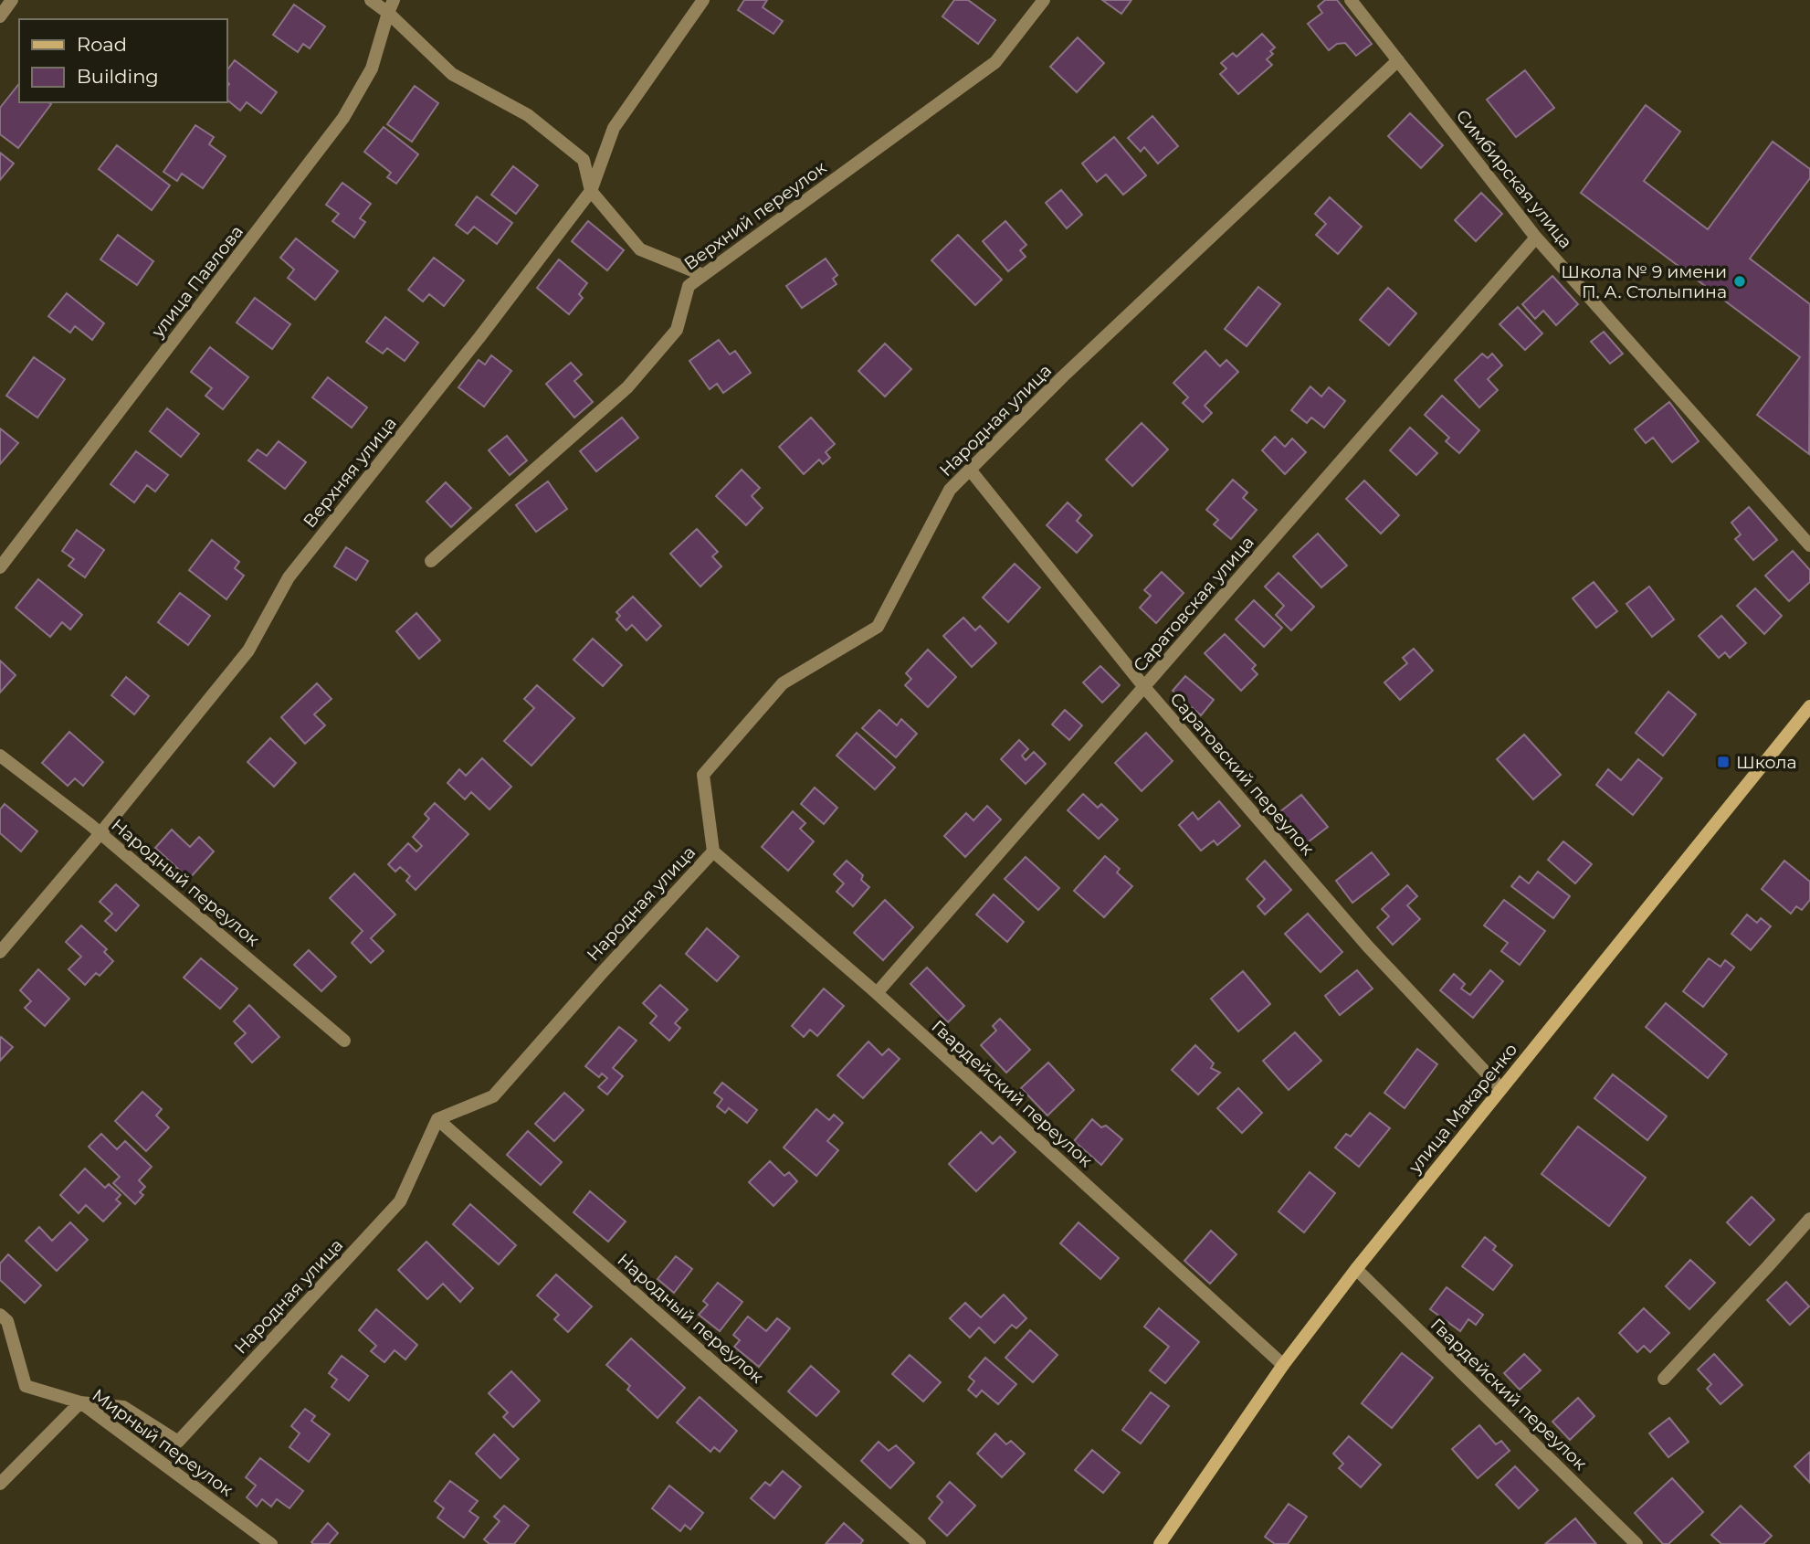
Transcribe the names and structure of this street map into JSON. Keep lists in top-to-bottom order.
{
  "streets": {
    "main road": ["улица Макаренко"],
    "street": [
      "Симбирская улица",
      "Верхний переулок",
      "улица Павлова",
      "Народная улица",
      "Верхняя улица",
      "Саратовская улица",
      "Саратовский переулок",
      "Народный переулок",
      "Гвардейский переулок",
      "Мирный переулок"
    ]
  },
  "crossings": [
    ["Симбирская улица", "Народная улица"],
    ["Симбирская улица", "Саратовская улица"],
    ["Народная улица", "Саратовский переулок"],
    ["Народная улица", "Народный переулок"],
    ["Народная улица", "Гвардейский переулок"],
    ["Народная улица", "Мирный переулок"],
    ["Верхняя улица", "Народный переулок"],
    ["Саратовская улица", "Саратовский переулок"],
    ["Саратовская улица", "Гвардейский переулок"],
    ["Саратовский переулок", "улица Макаренко"],
    ["Гвардейский переулок", "улица Макаренко"]
  ],
  "places": {
    "other": ["Школа № 9 имени П. А. Столыпина"],
    "transit": ["Школа"]
  },
  "legend": ["Road", "Building"]
}
